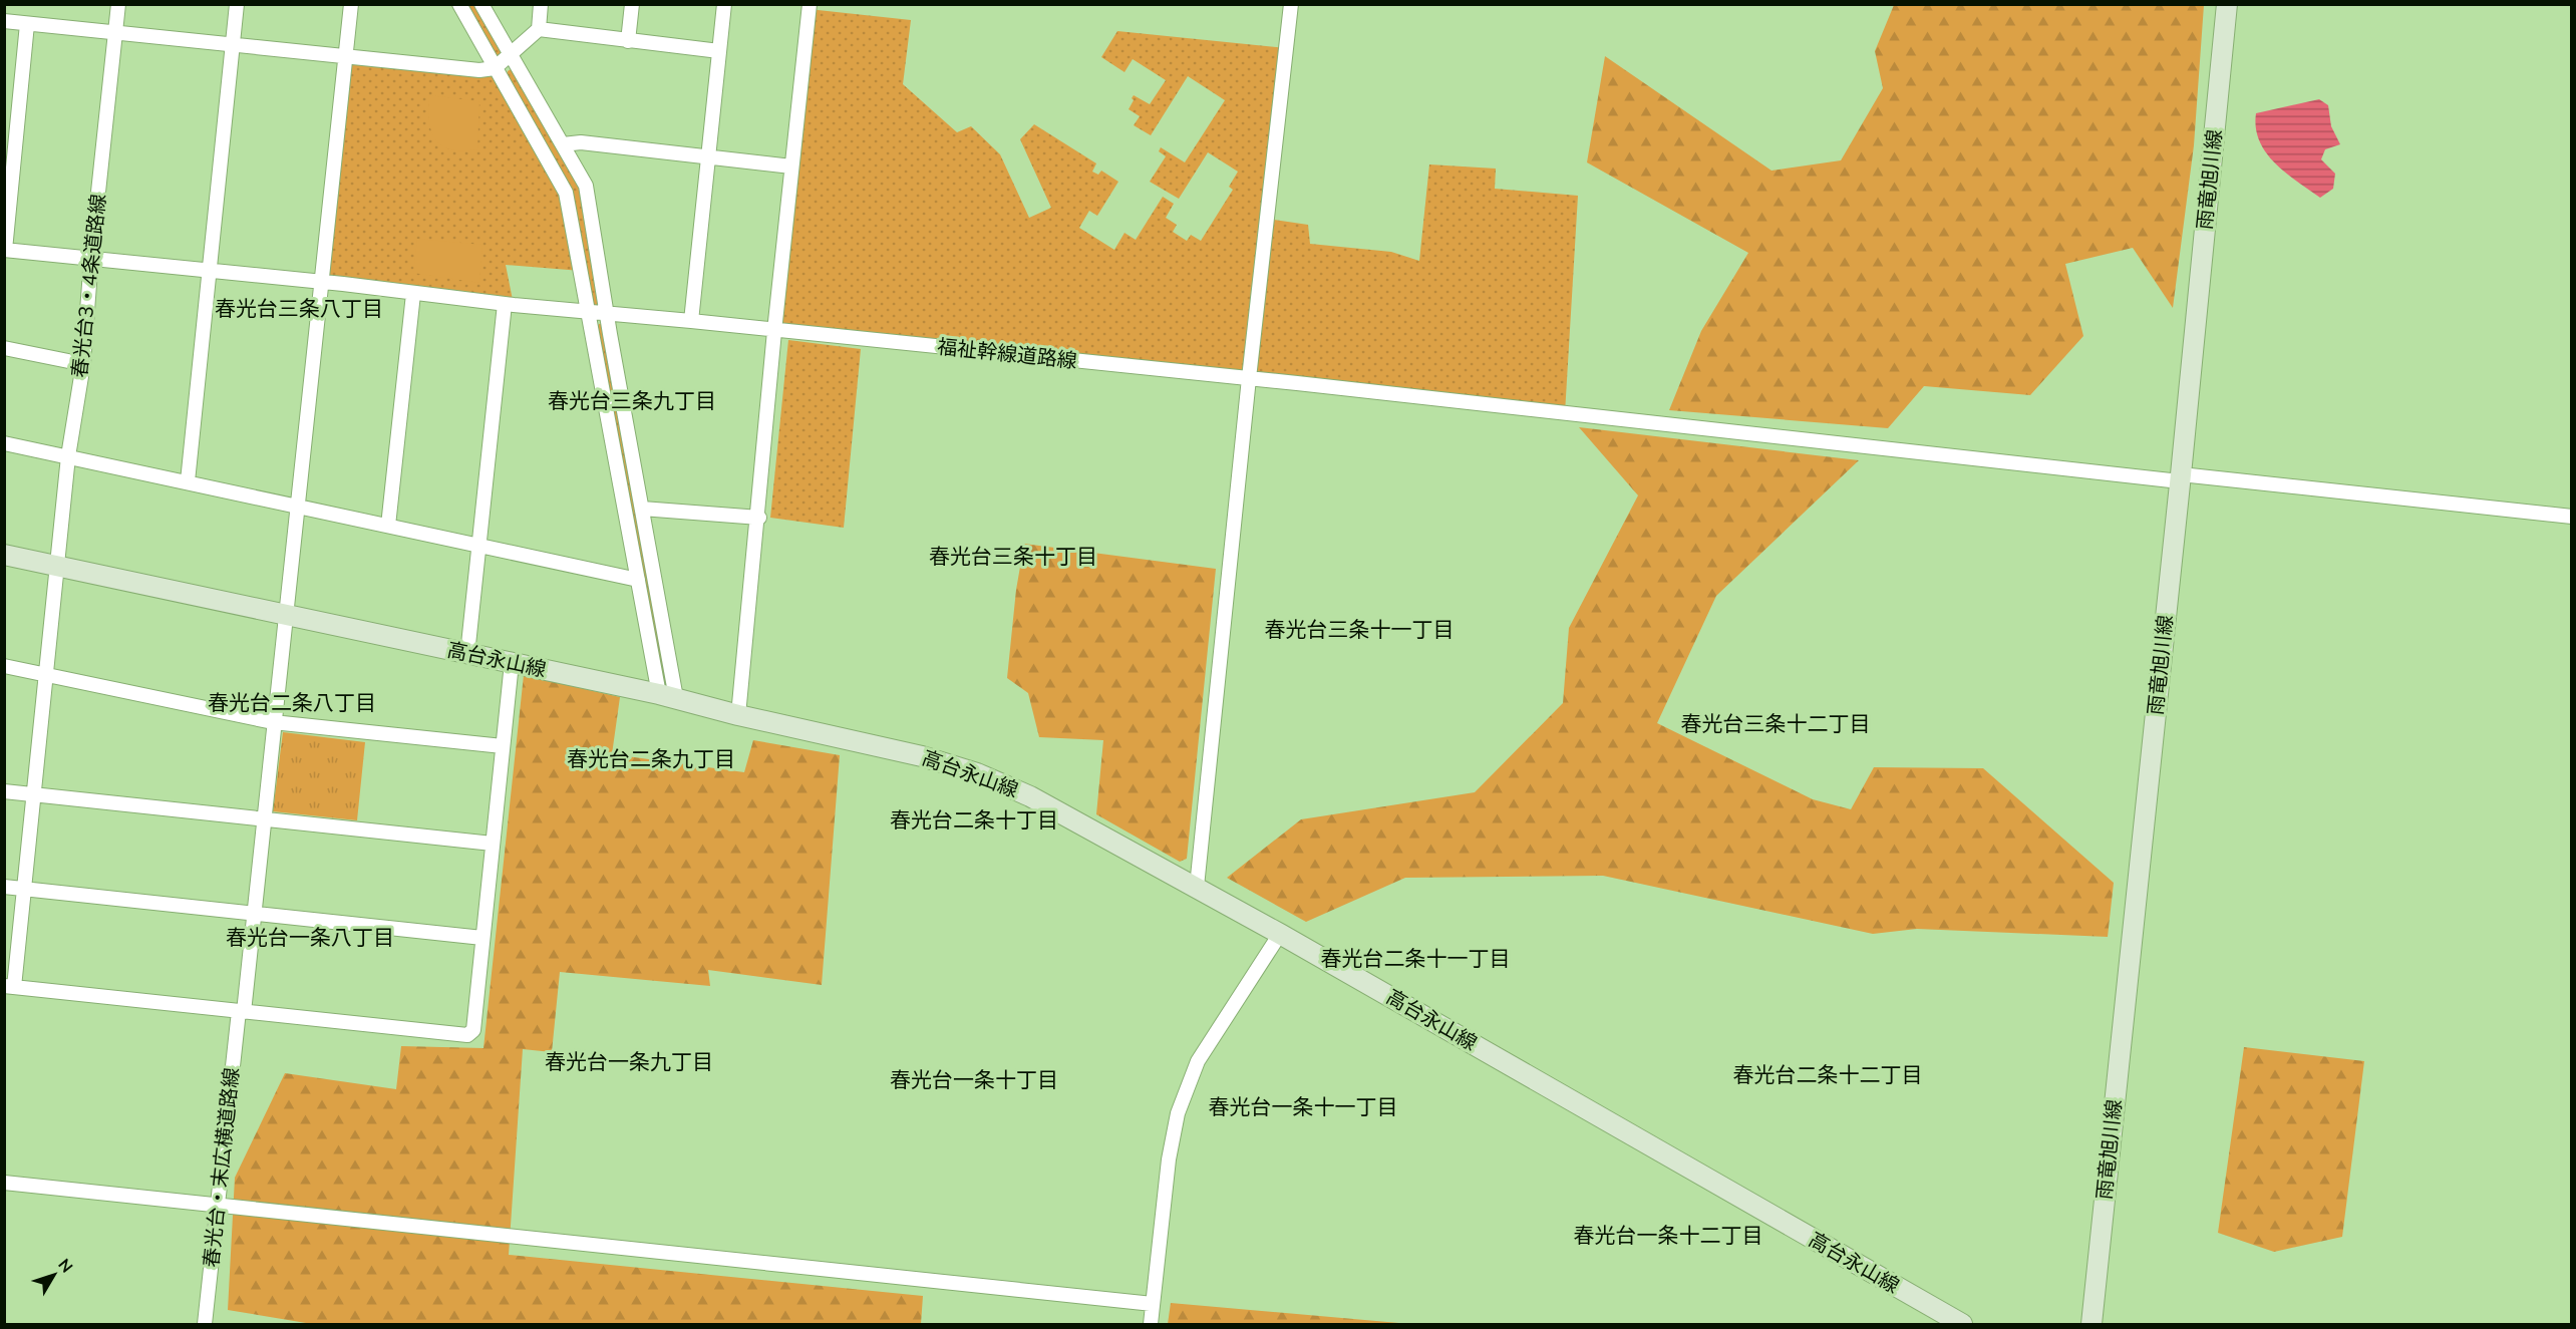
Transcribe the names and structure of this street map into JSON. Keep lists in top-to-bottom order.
{
  "streets": {
    "street": [
      "雨竜旭川線",
      "春光台3・4条道路線",
      "福祉幹線道路線",
      "高台永山線",
      "春光台・末広横道路線"
    ]
  },
  "crossings": [
    ["雨竜旭川線", "福祉幹線道路線"],
    ["春光台3・4条道路線", "福祉幹線道路線"],
    ["春光台3・4条道路線", "高台永山線"],
    ["福祉幹線道路線", "春光台・末広横道路線"],
    ["高台永山線", "春光台・末広横道路線"]
  ],
  "districts": [
    "春光台三条八丁目",
    "春光台三条九丁目",
    "春光台三条十丁目",
    "春光台三条十一丁目",
    "春光台二条八丁目",
    "春光台三条十二丁目",
    "春光台二条九丁目",
    "春光台二条十丁目",
    "春光台一条八丁目",
    "春光台二条十一丁目",
    "春光台一条九丁目",
    "春光台二条十二丁目",
    "春光台一条十丁目",
    "春光台一条十一丁目",
    "春光台一条十二丁目"
  ],
  "north": "top right"
}
